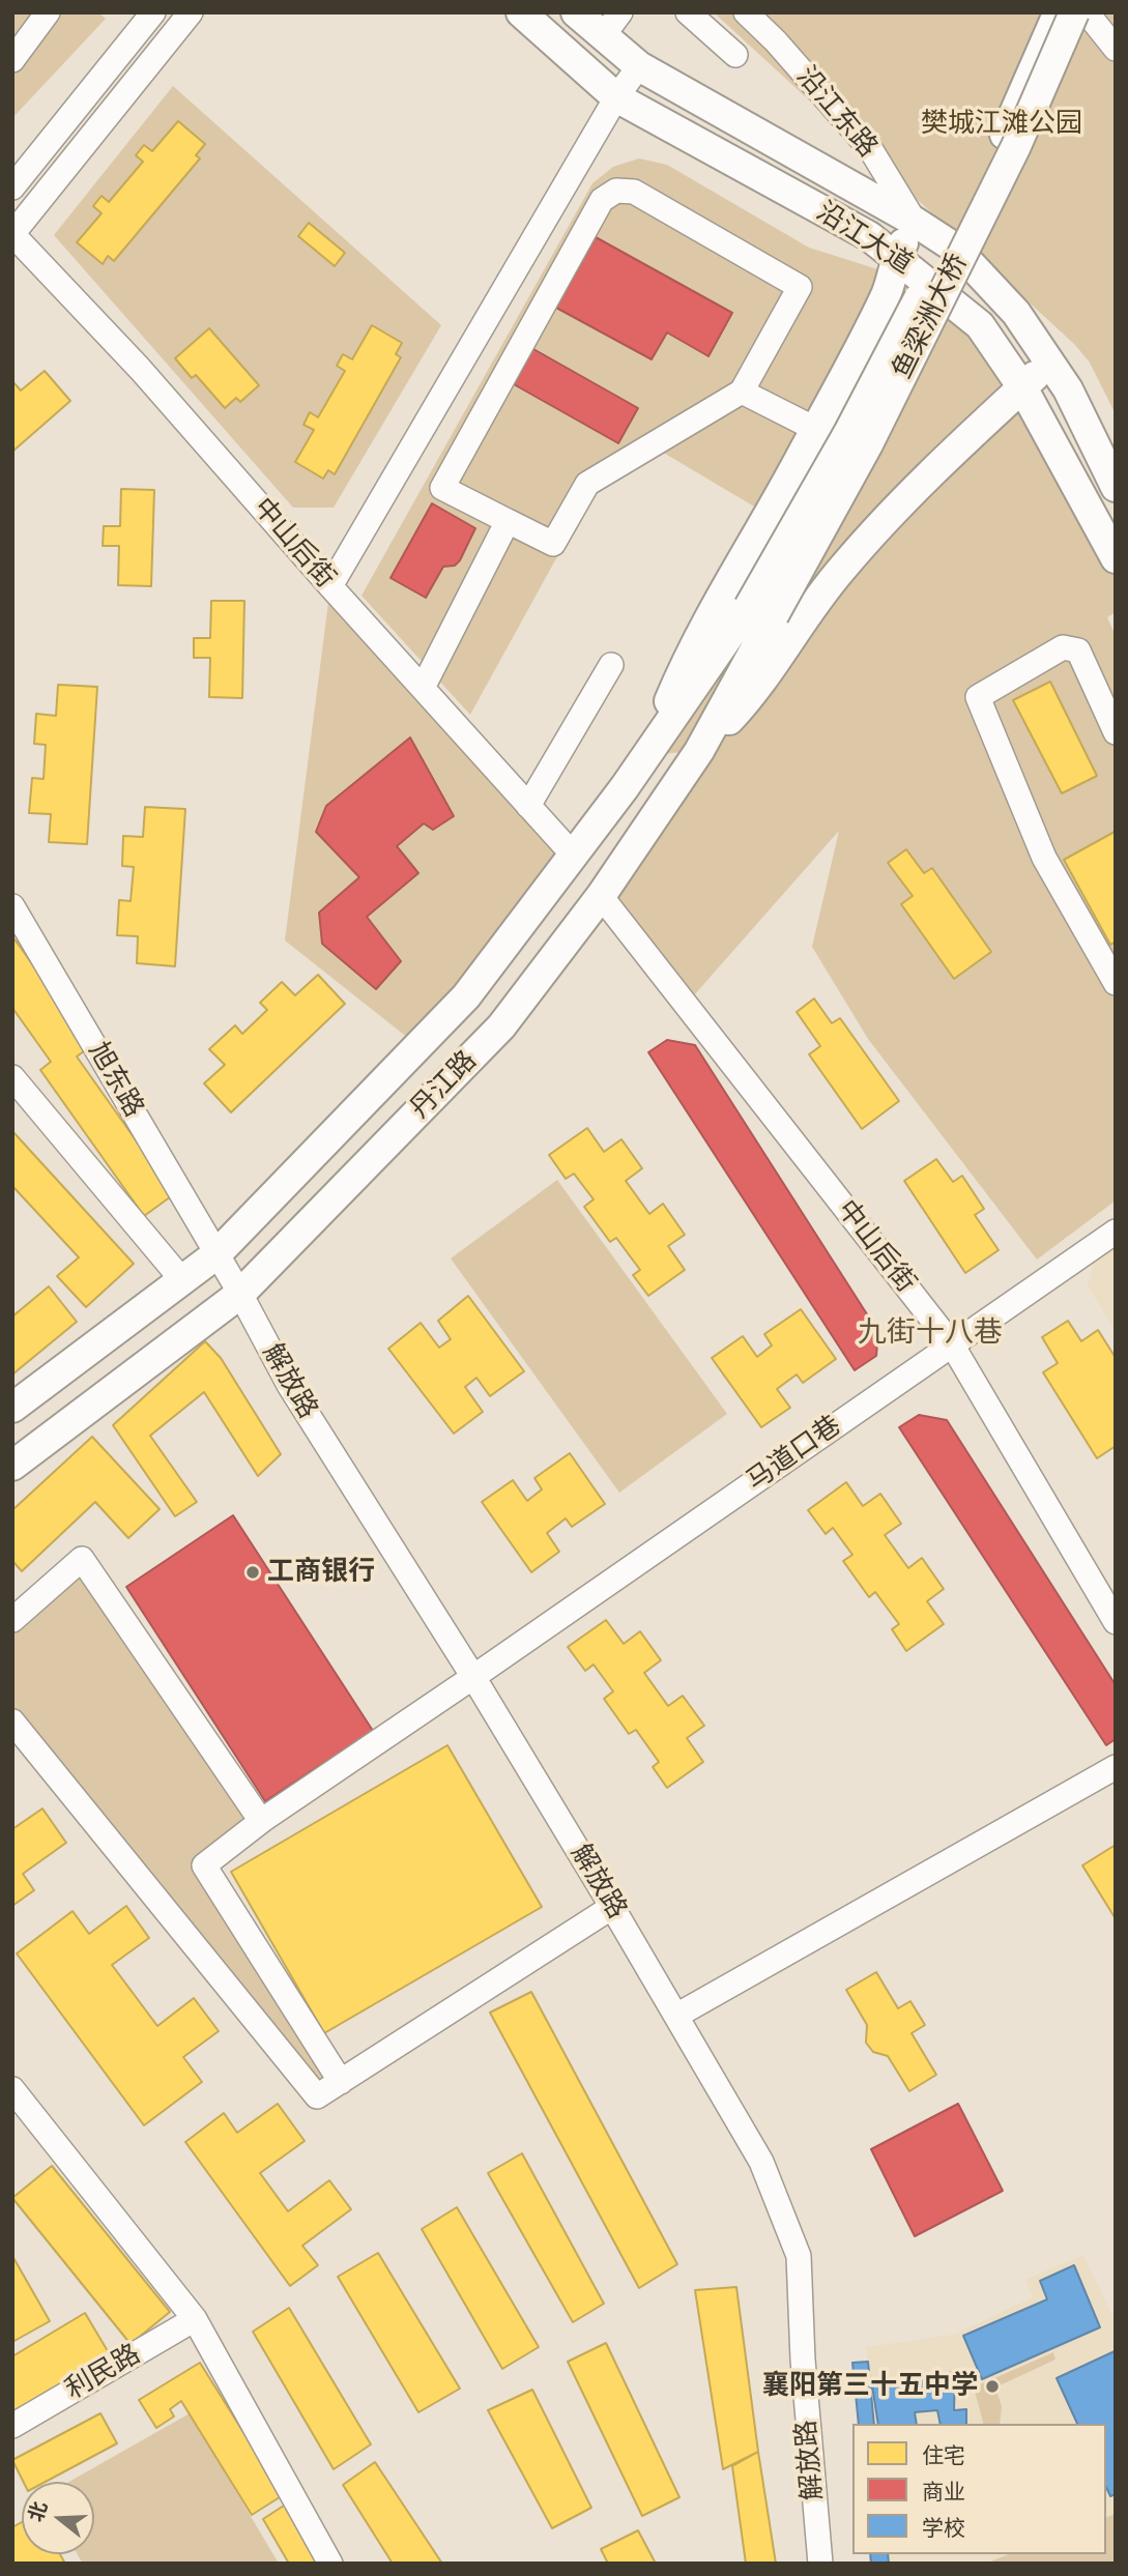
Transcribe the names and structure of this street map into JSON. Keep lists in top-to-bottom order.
{
  "streets": {
    "main road": ["沿江大道", "鱼梁洲大桥", "丹江路"],
    "street": [
      "沿江东路",
      "中山后街",
      "旭东路",
      "解放路",
      "马道口巷",
      "利民路"
    ]
  },
  "crossings": [
    ["沿江东路", "沿江大道"],
    ["鱼梁洲大桥", "丹江路"],
    ["中山后街", "丹江路"],
    ["中山后街", "马道口巷"],
    ["旭东路", "丹江路"],
    ["旭东路", "解放路"],
    ["丹江路", "解放路"],
    ["解放路", "马道口巷"]
  ],
  "districts": ["九街十八巷"],
  "parks": ["樊城江滩公园"],
  "places": ["工商银行", "襄阳第三十五中学"],
  "legend": ["住宅", "商业", "学校"],
  "north": "left"
}
